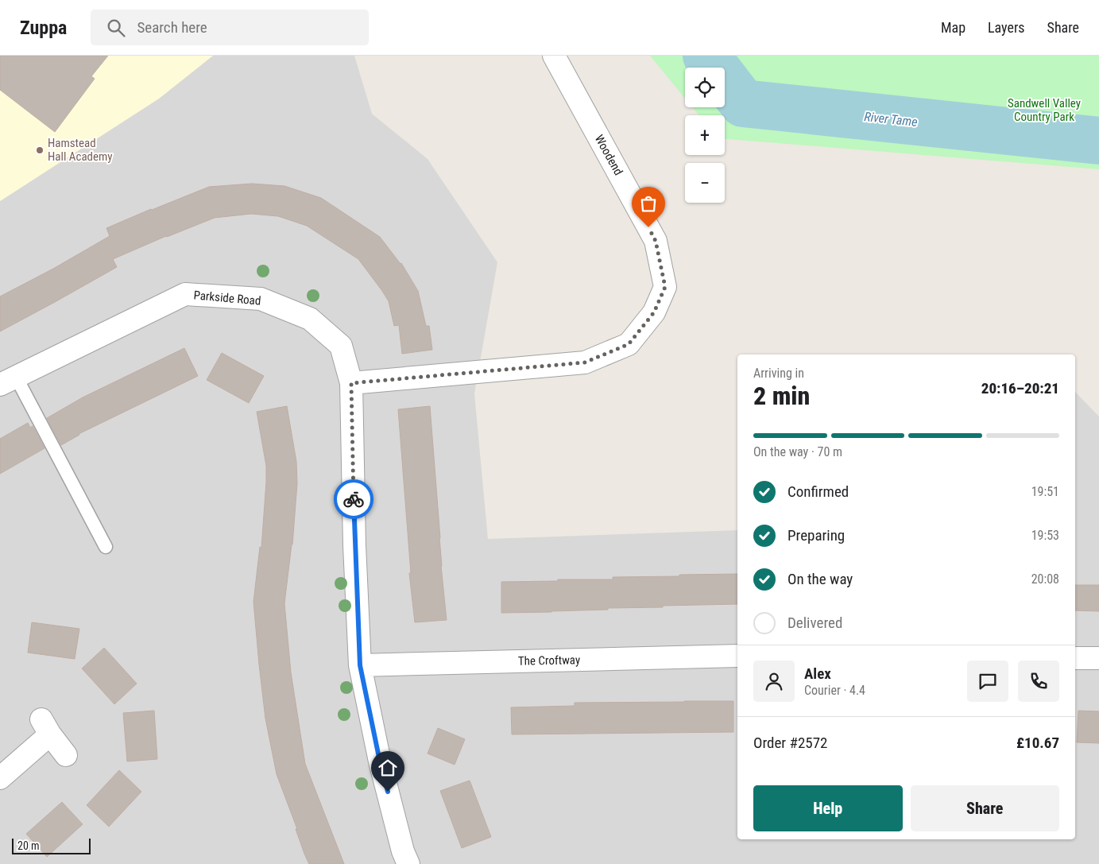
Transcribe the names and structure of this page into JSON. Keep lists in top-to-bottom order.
{
  "streets": {
    "street": ["Woodend", "Parkside Road", "The Croftway"]
  },
  "crossings": [
    ["Woodend", "Parkside Road"],
    ["Parkside Road", "The Croftway"]
  ],
  "water": ["River Tame"],
  "parks": ["Sandwell Valley Country Park"],
  "places": ["Hamstead Hall Academy"],
  "scale_bar": "20 m",
  "page": {
    "header": "Zuppa",
    "search": "Search here",
    "nav": ["Map", "Layers", "Share"],
    "map_buttons": ["+", "−"],
    "heading": ["2 min", "Arriving in", "20:16–20:21"],
    "panel": [
      "Alex",
      "Courier · 4.4",
      "Order #2572",
      "£10.67"
    ],
    "bar": "On the way · 70 m",
    "list": [
      ["Confirmed", "19:51"],
      ["Preparing", "19:53"],
      ["On the way", "20:08"],
      "Delivered"
    ],
    "buttons": ["Help", "Share"],
    "scale": "20 m"
  }
}
